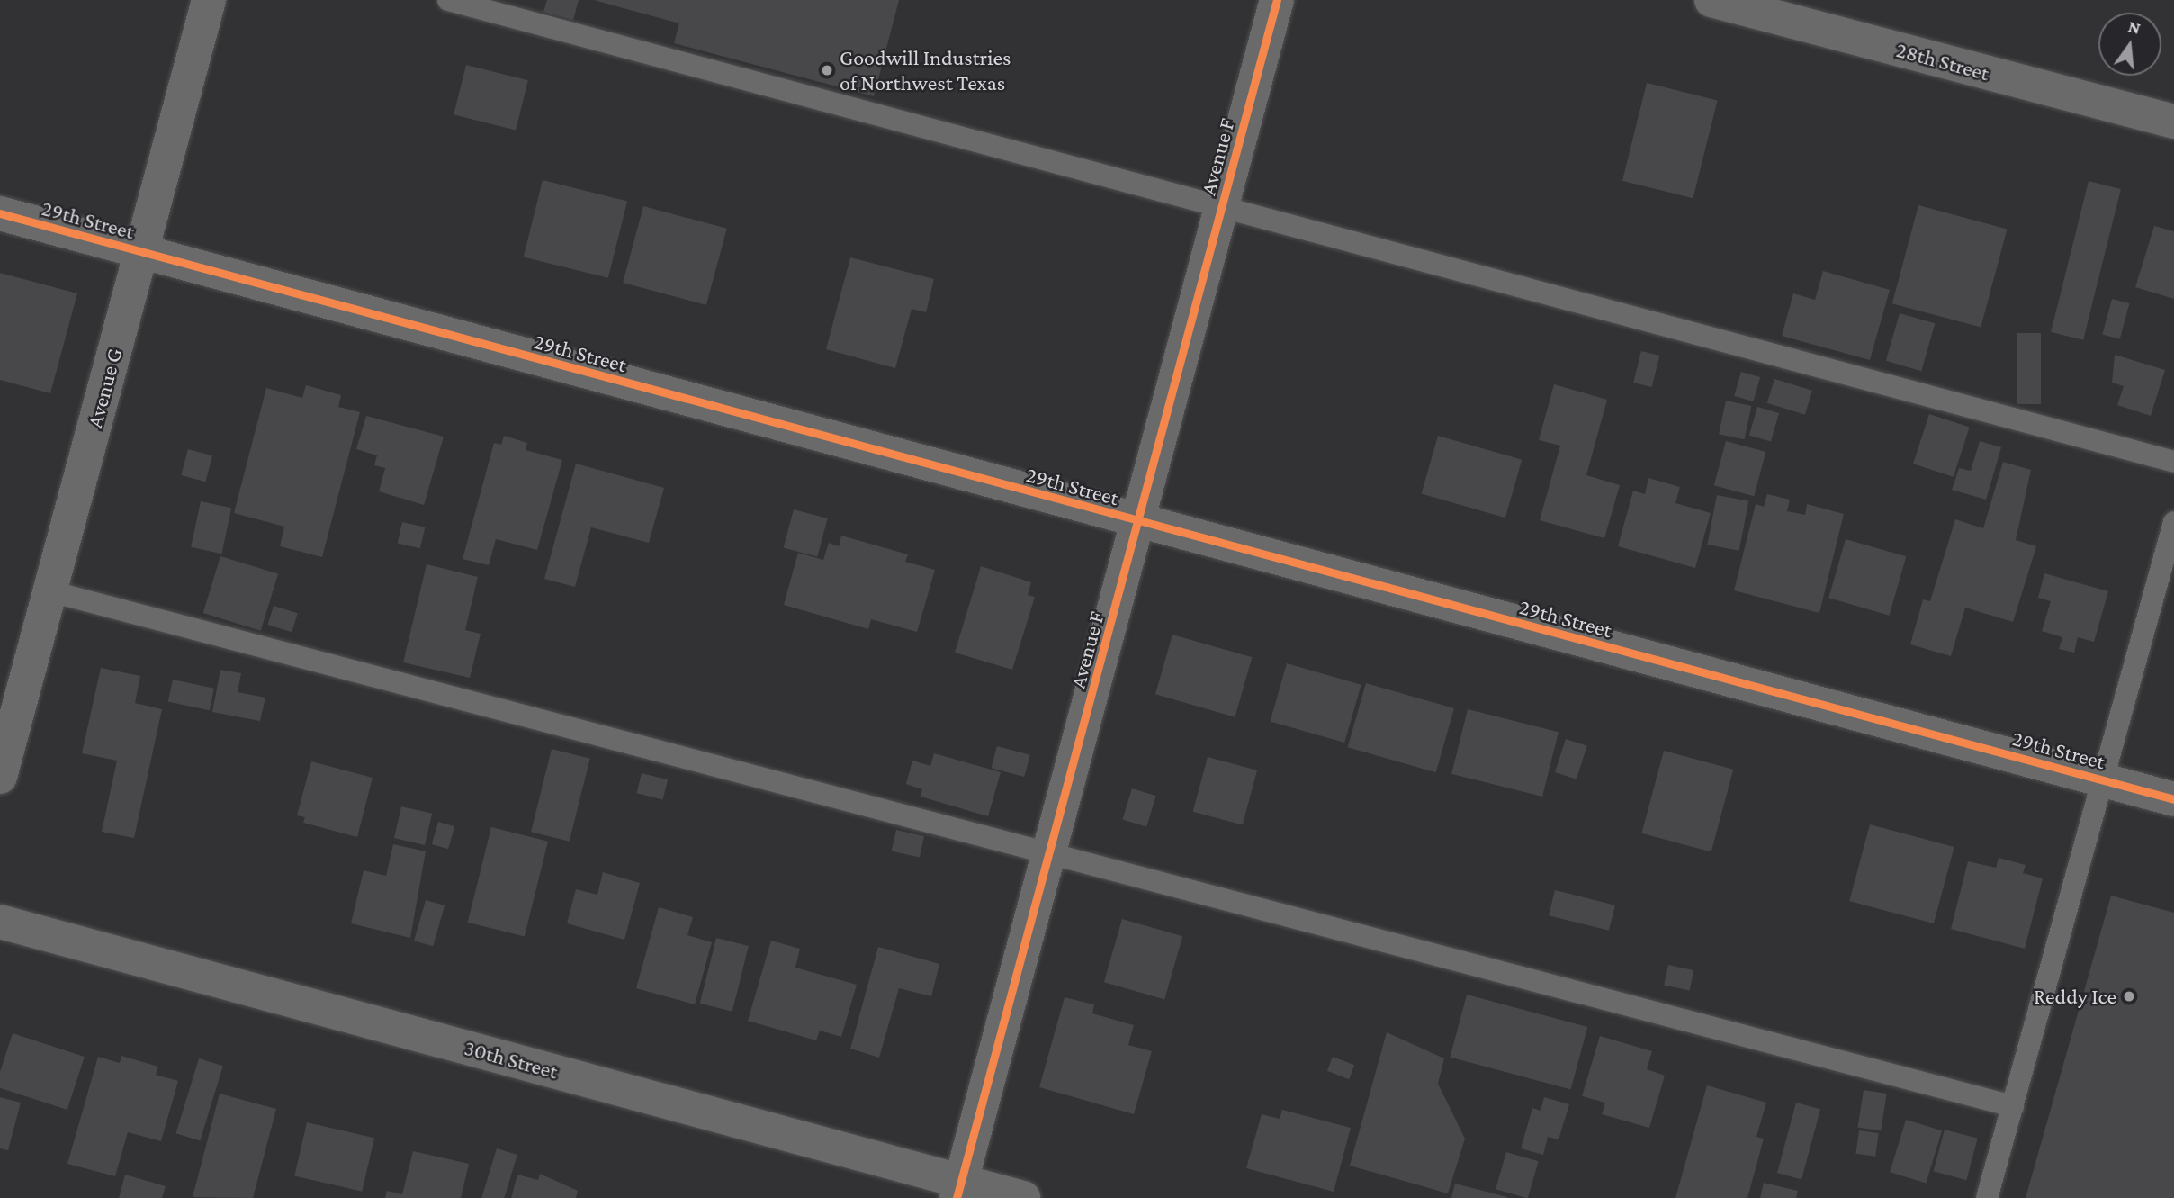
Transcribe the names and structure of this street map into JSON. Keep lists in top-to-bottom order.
{
  "streets": {
    "street": [
      "28th Street",
      "Avenue F",
      "29th Street",
      "Avenue G",
      "30th Street"
    ]
  },
  "crossings": [
    ["Avenue F", "29th Street"],
    ["Avenue F", "30th Street"],
    ["29th Street", "Avenue G"]
  ],
  "places": ["Goodwill Industries of Northwest Texas", "Reddy Ice"],
  "north": "top"
}
